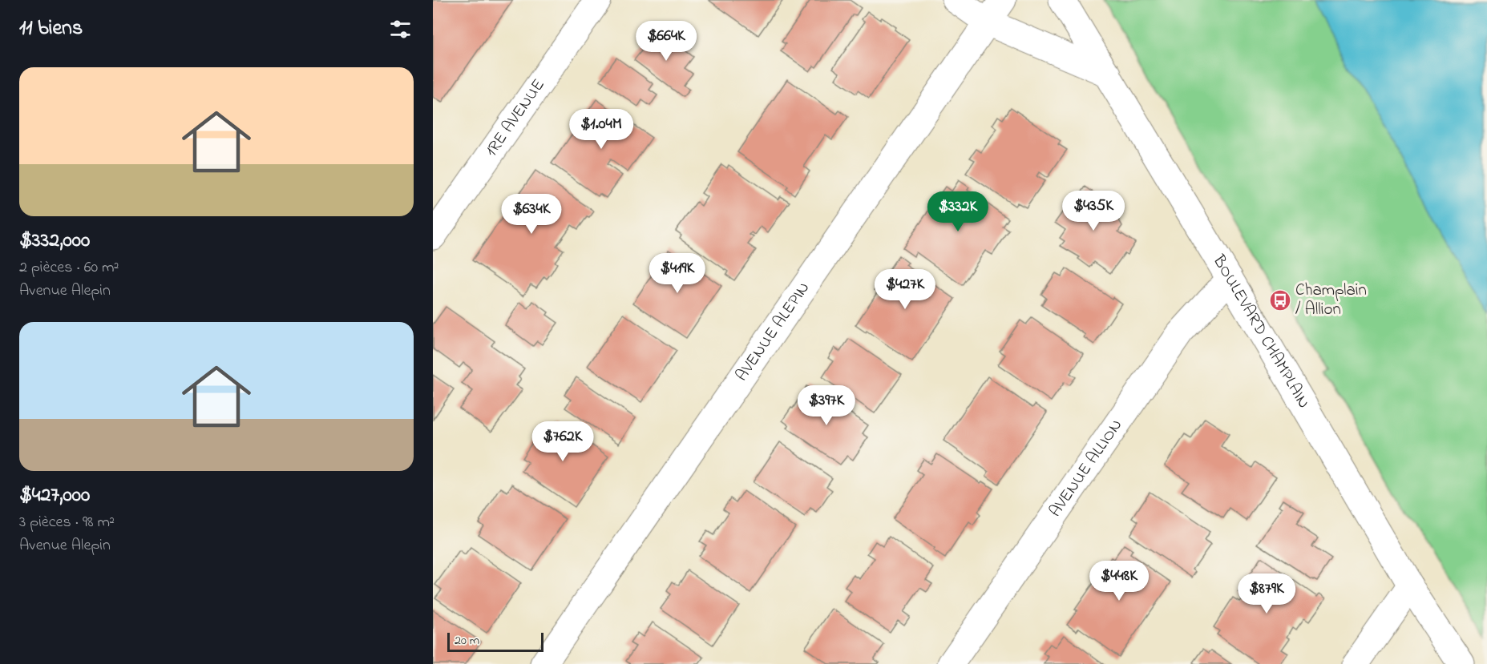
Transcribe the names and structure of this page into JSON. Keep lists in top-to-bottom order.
{
  "streets": {
    "street": [
      "1RE AVENUE",
      "AVENUE ALEPIN",
      "BOULEVARD CHAMPLAIN",
      "AVENUE ALLION"
    ]
  },
  "crossings": [
    ["BOULEVARD CHAMPLAIN", "AVENUE ALLION"]
  ],
  "places": {
    "bus stop": ["Champlain / Allion"]
  },
  "scale_bar": "20 m",
  "page": {
    "heading": "11 biens",
    "price": [
      "$664K",
      "$1.04M",
      "$435K",
      "$332K",
      "$634K",
      "$419K",
      "$427K",
      "$397K",
      "$762K",
      "$448K",
      "$879K"
    ],
    "list": [
      {
        "name": "$332,000",
        "note": "2 pièces · 60 m² · Avenue Alepin"
      },
      {
        "name": "$427,000",
        "note": "3 pièces · 98 m² · Avenue Alepin"
      }
    ],
    "scale": "20 m"
  }
}
